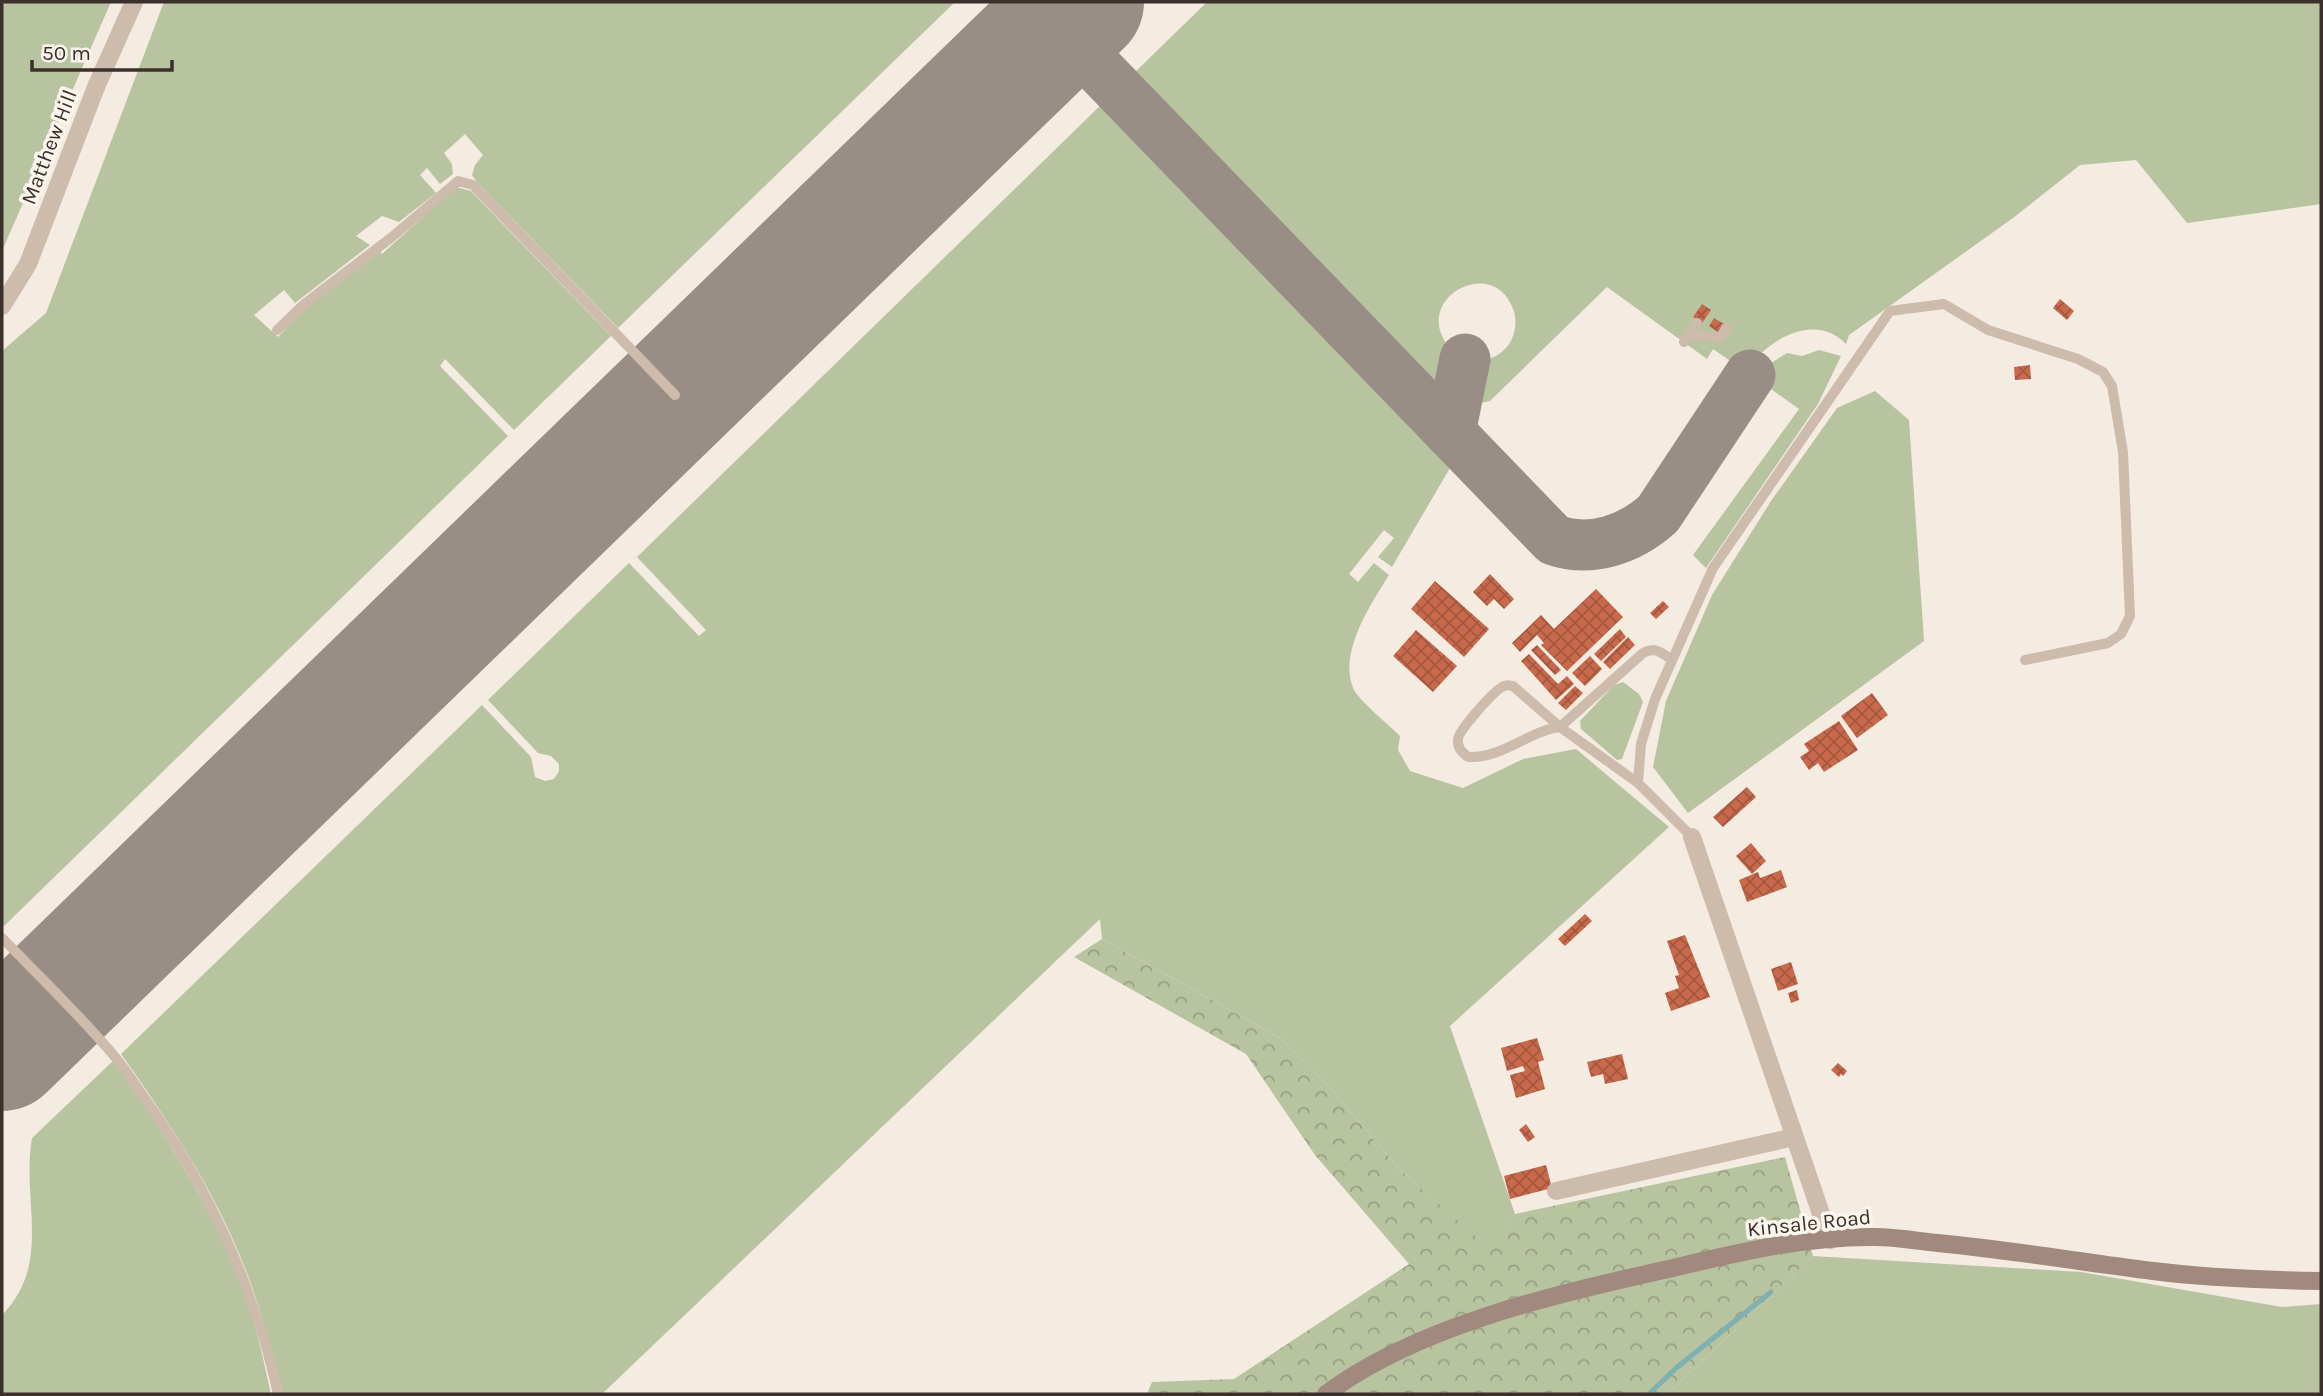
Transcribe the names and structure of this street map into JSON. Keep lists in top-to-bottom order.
{
  "streets": {
    "main road": ["Kinsale Road"],
    "street": ["Matthew Hill"]
  },
  "scale_bar": "50 m"
}
